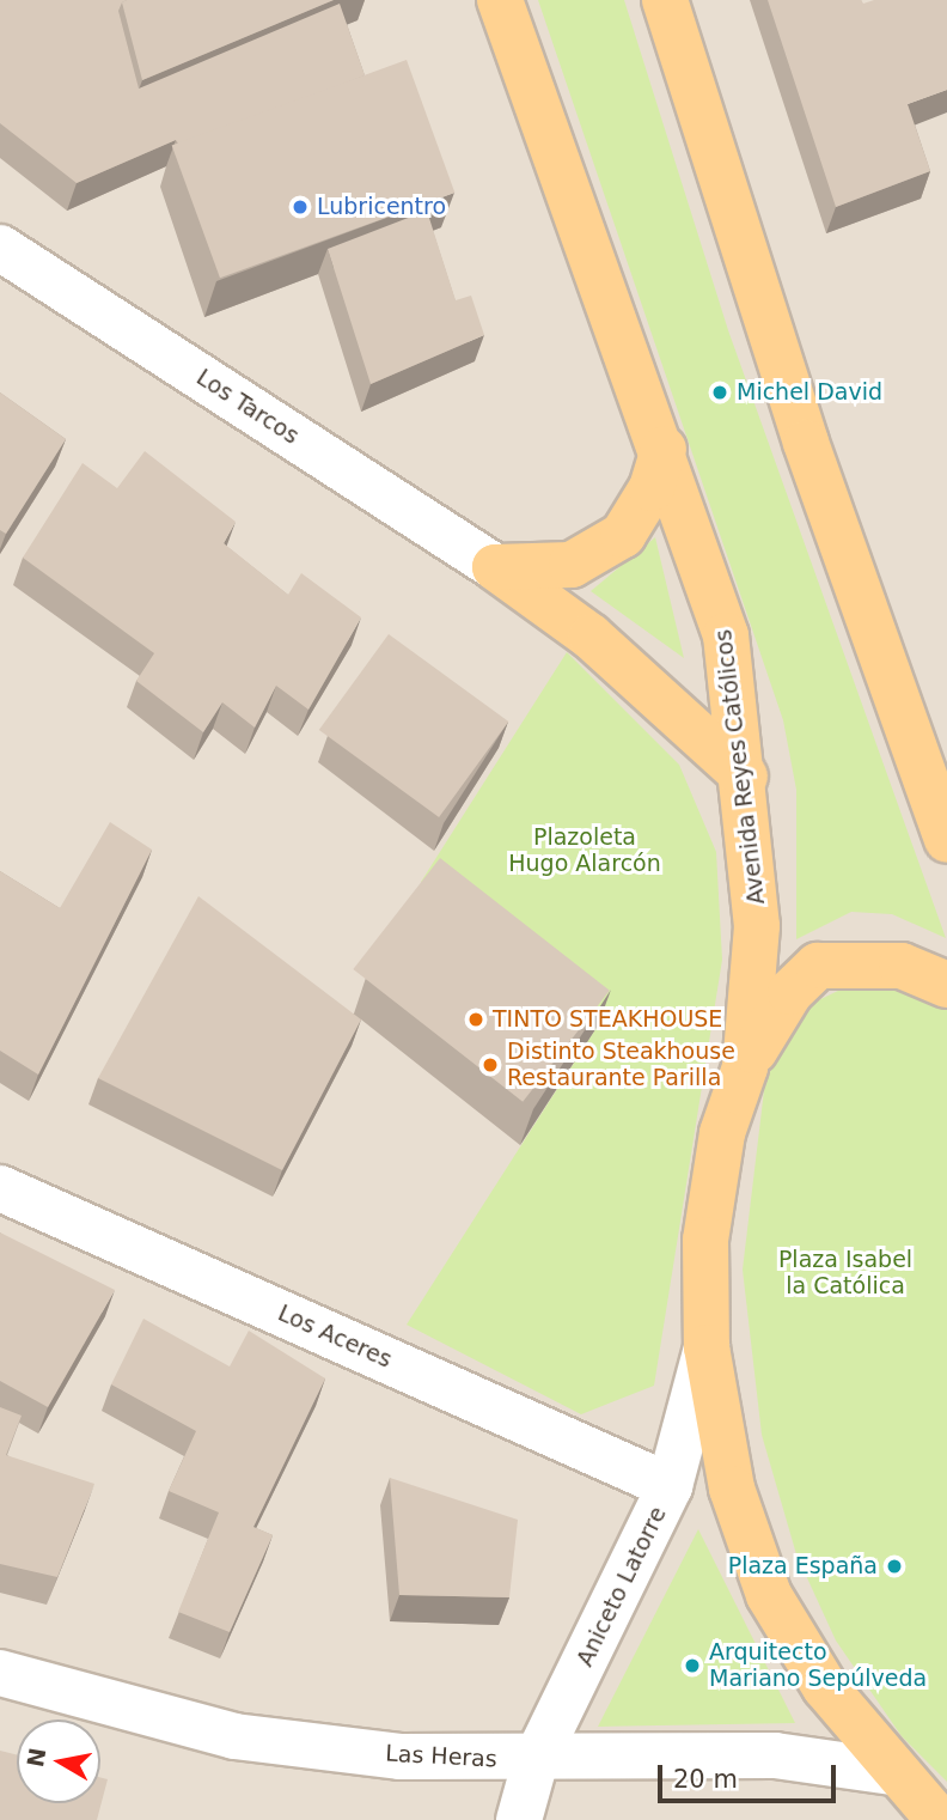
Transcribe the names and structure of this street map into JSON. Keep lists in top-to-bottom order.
{
  "streets": {
    "main road": ["Avenida Reyes Católicos"],
    "street": [
      "Los Tarcos",
      "Los Aceres",
      "Aniceto Latorre",
      "Las Heras"
    ]
  },
  "crossings": [
    ["Avenida Reyes Católicos", "Aniceto Latorre"],
    ["Avenida Reyes Católicos", "Las Heras"],
    ["Los Aceres", "Aniceto Latorre"],
    ["Aniceto Latorre", "Las Heras"]
  ],
  "parks": ["Plazoleta Hugo Alarcón", "Plaza Isabel la Católica"],
  "places": [
    "Lubricentro",
    "Michel David",
    "TINTO STEAKHOUSE",
    "Distinto Steakhouse Restaurante Parilla",
    "Plaza España",
    "Arquitecto Mariano Sepúlveda"
  ],
  "scale_bar": "20 m",
  "north": "left"
}
